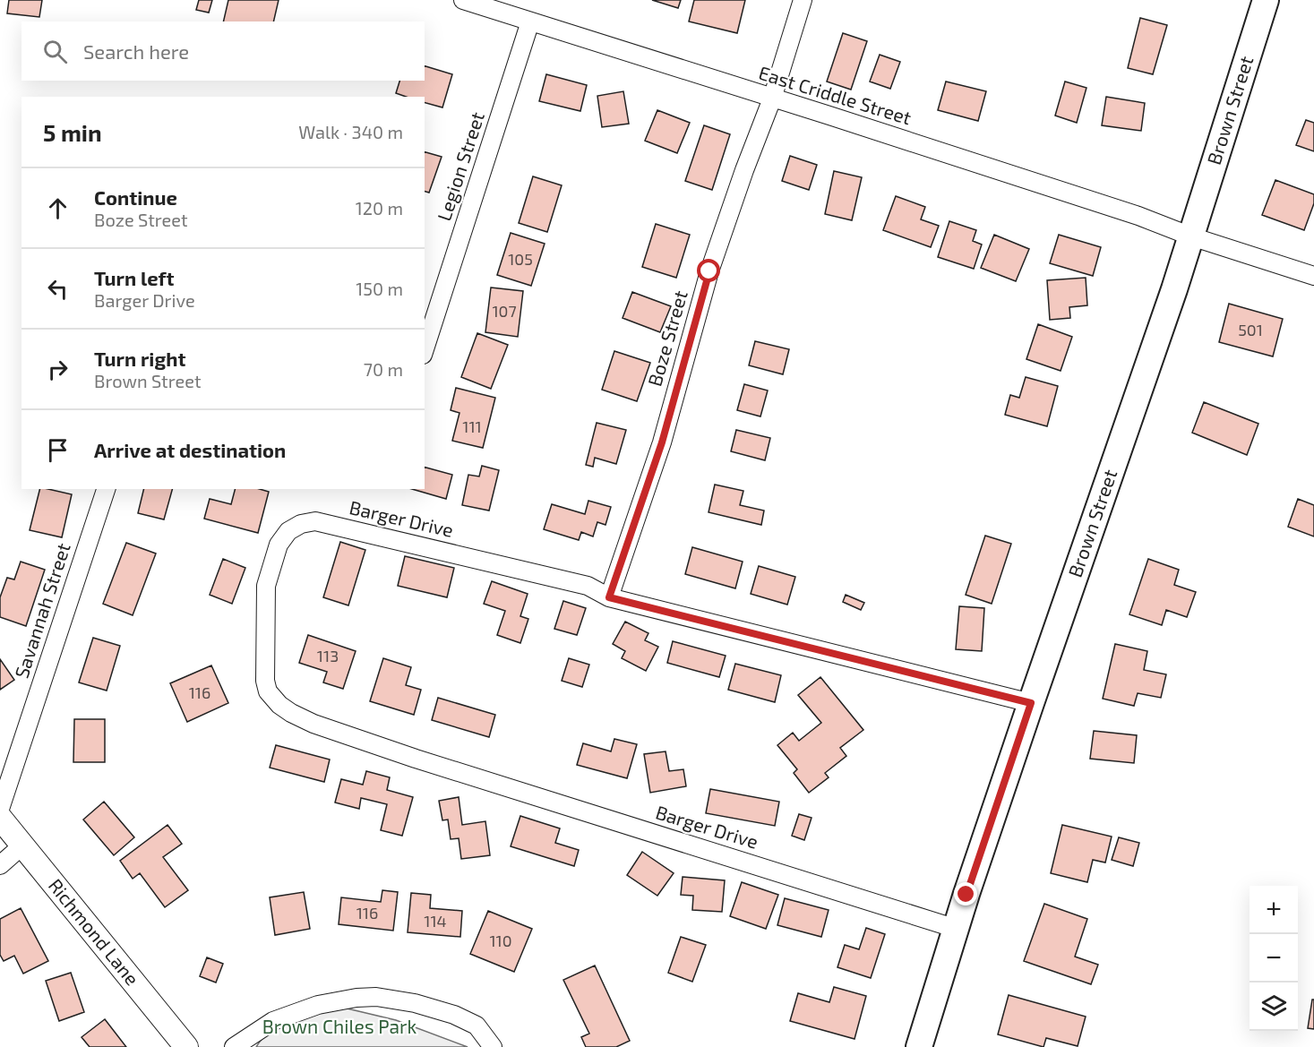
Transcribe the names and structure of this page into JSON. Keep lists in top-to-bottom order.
{
  "streets": {
    "main road": ["Brown Street"],
    "street": [
      "East Criddle Street",
      "Legion Street",
      "Boze Street",
      "Barger Drive",
      "Savannah Street",
      "Richmond Lane"
    ]
  },
  "crossings": [
    ["East Criddle Street", "Brown Street"],
    ["East Criddle Street", "Legion Street"],
    ["East Criddle Street", "Boze Street"],
    ["Brown Street", "Barger Drive"],
    ["Boze Street", "Barger Drive"]
  ],
  "parks": ["Brown Chiles Park"],
  "house_numbers": [
    "105",
    "107",
    "501",
    "111",
    "113",
    "116",
    "116",
    "114",
    "110"
  ],
  "page": {
    "search": "Search here",
    "heading": ["5 min", "Walk · 340 m"],
    "list": [
      ["Continue", "Boze Street", "120 m"],
      ["Turn left", "Barger Drive", "150 m"],
      ["Turn right", "Brown Street", "70 m"],
      "Arrive at destination"
    ],
    "map_buttons": ["+", "−"]
  }
}
